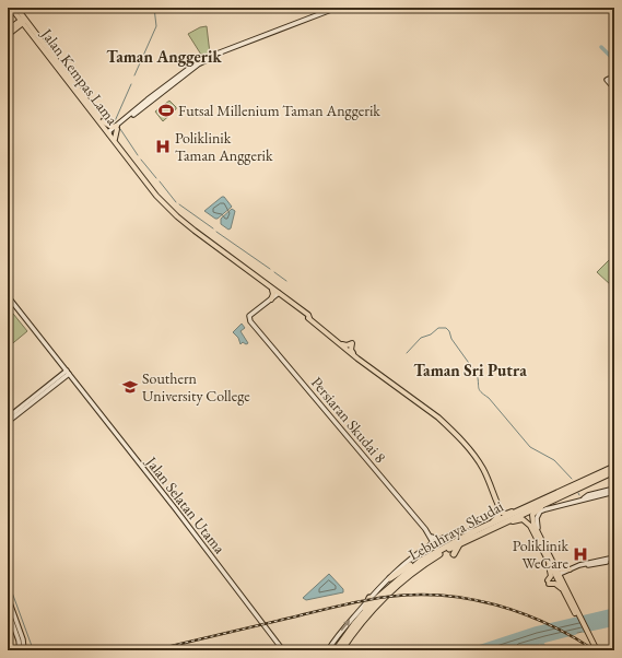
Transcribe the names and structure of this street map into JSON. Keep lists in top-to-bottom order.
{
  "streets": {
    "highway": ["Lebuhraya Skudai"],
    "main road": ["Jalan Kempas Lama"],
    "street": ["Persiaran Skudai 8", "Jalan Selatan Utama"]
  },
  "districts": ["Taman Anggerik", "Taman Sri Putra"],
  "places": {
    "sports": ["Futsal Millenium Taman Anggerik"],
    "hospital": ["Poliklinik Taman Anggerik", "Poliklinik WeCare"],
    "school or university": ["Southern University College"]
  }
}
